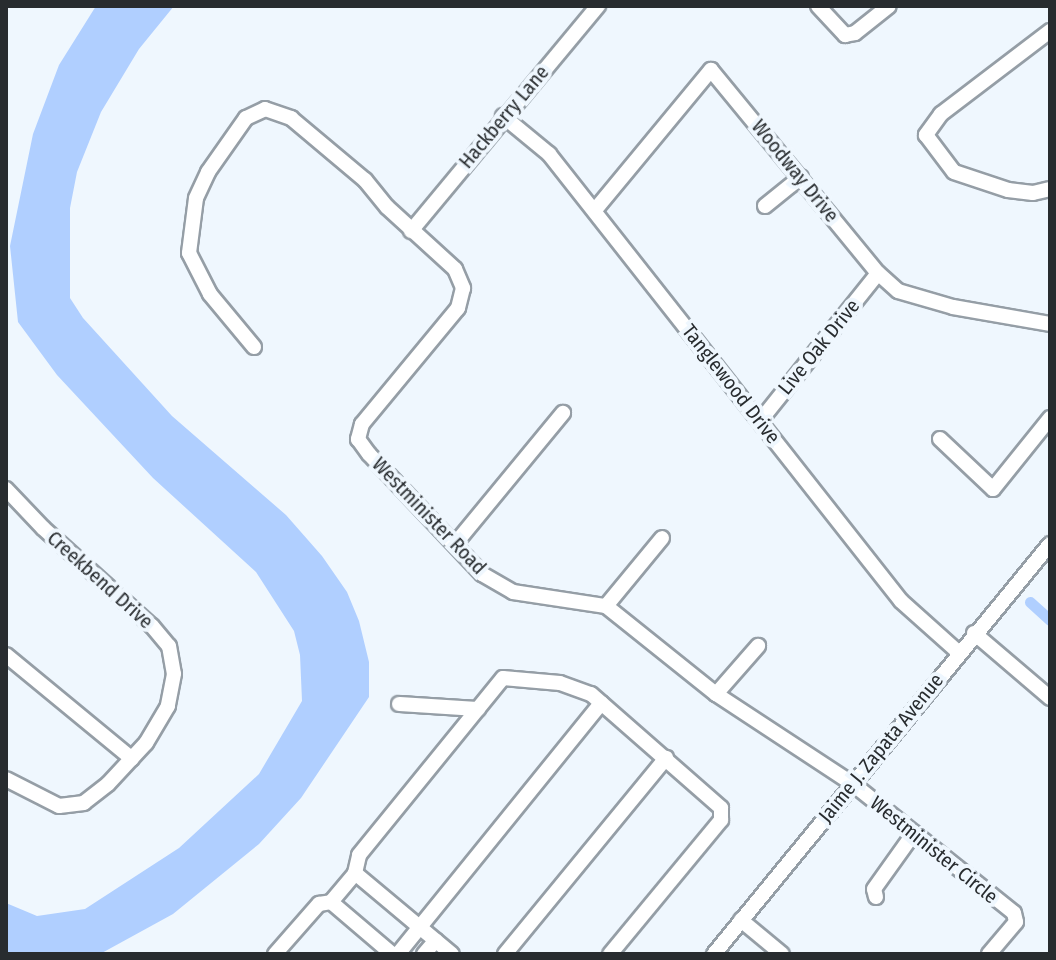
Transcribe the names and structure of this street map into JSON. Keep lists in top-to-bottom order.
{
  "streets": {
    "street": [
      "Hackberry Lane",
      "Woodway Drive",
      "Live Oak Drive",
      "Tanglewood Drive",
      "Westminister Road",
      "Creekbend Drive",
      "Jaime J. Zapata Avenue",
      "Westminister Circle"
    ]
  },
  "crossings": [
    ["Hackberry Lane", "Tanglewood Drive"],
    ["Hackberry Lane", "Westminister Road"],
    ["Woodway Drive", "Live Oak Drive"],
    ["Woodway Drive", "Tanglewood Drive"],
    ["Live Oak Drive", "Tanglewood Drive"],
    ["Tanglewood Drive", "Jaime J. Zapata Avenue"],
    ["Jaime J. Zapata Avenue", "Westminister Circle"]
  ]
}
